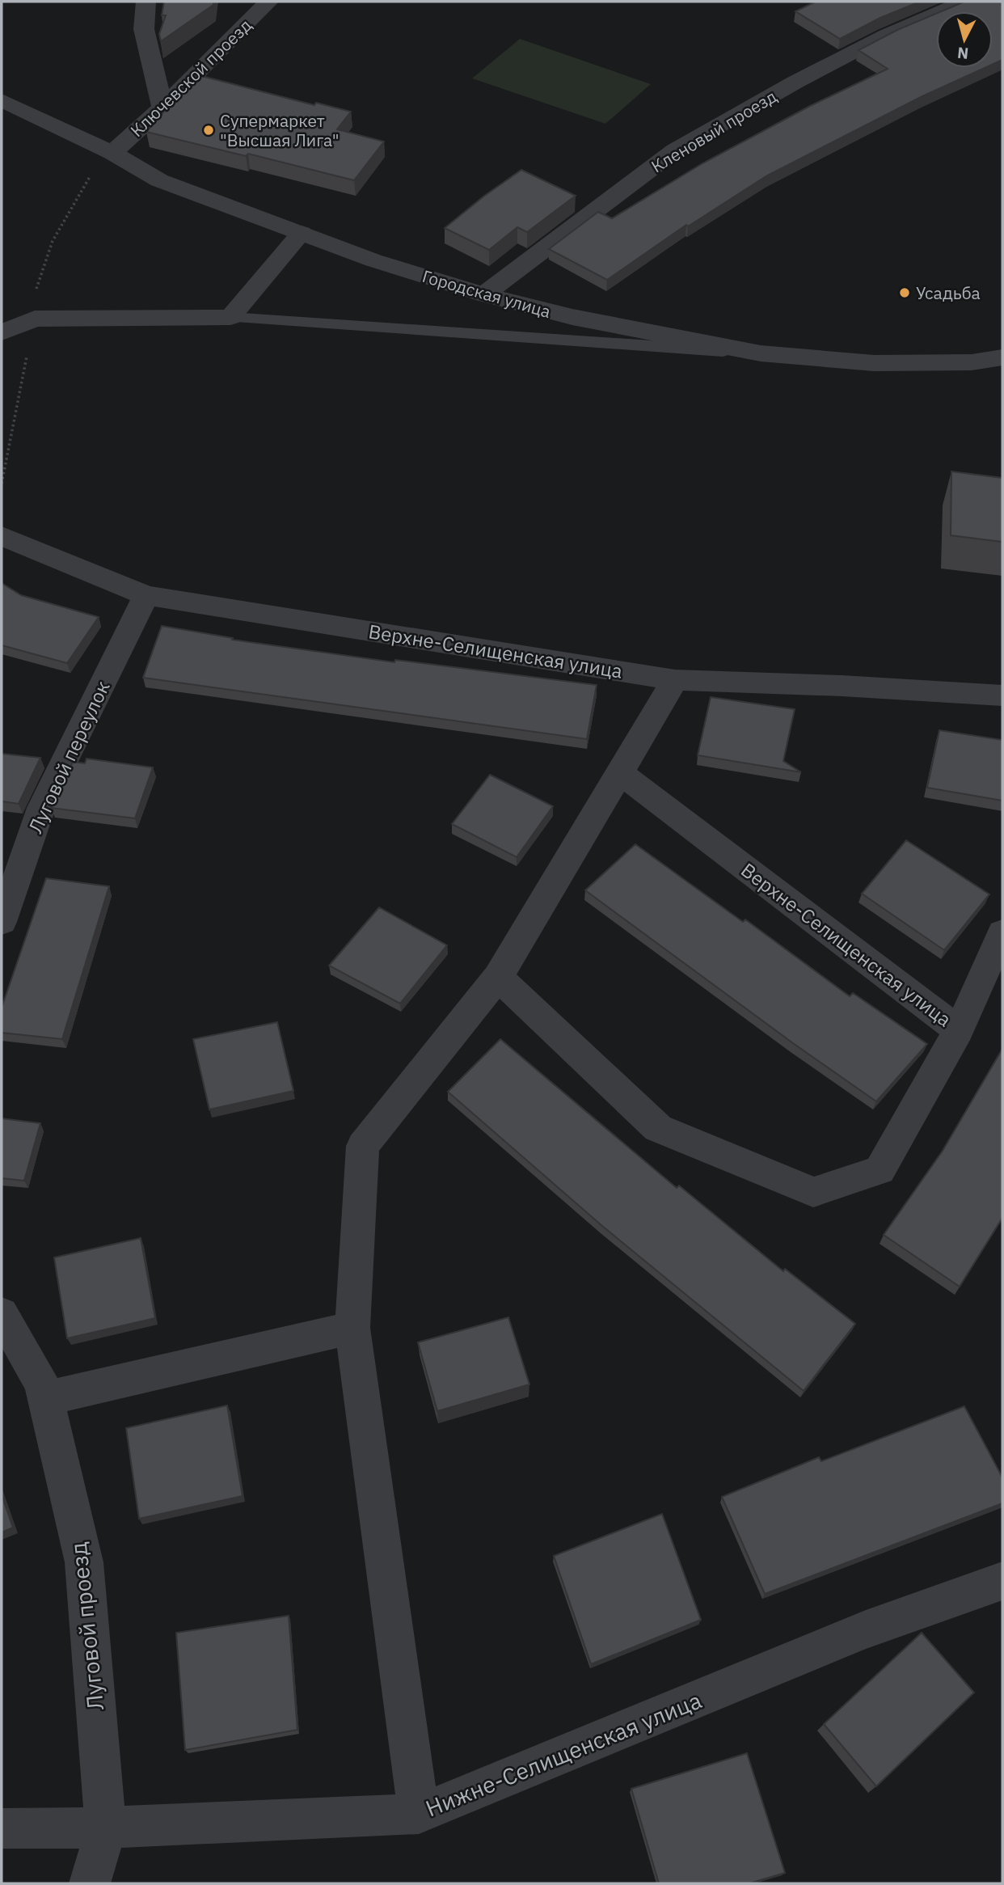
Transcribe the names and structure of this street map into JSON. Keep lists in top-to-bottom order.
{
  "streets": {
    "street": [
      "Ключевской проезд",
      "Кленовый проезд",
      "Городская улица",
      "Верхне-Селищенская улица",
      "Луговой переулок",
      "Луговой проезд",
      "Нижне-Селищенская улица"
    ]
  },
  "crossings": [
    ["Ключевской проезд", "Городская улица"],
    ["Кленовый проезд", "Городская улица"],
    ["Верхне-Селищенская улица", "Луговой переулок"],
    ["Луговой проезд", "Нижне-Селищенская улица"]
  ],
  "places": ["Супермаркет \"Высшая Лига\"", "Усадьба"],
  "north": "bottom"
}
